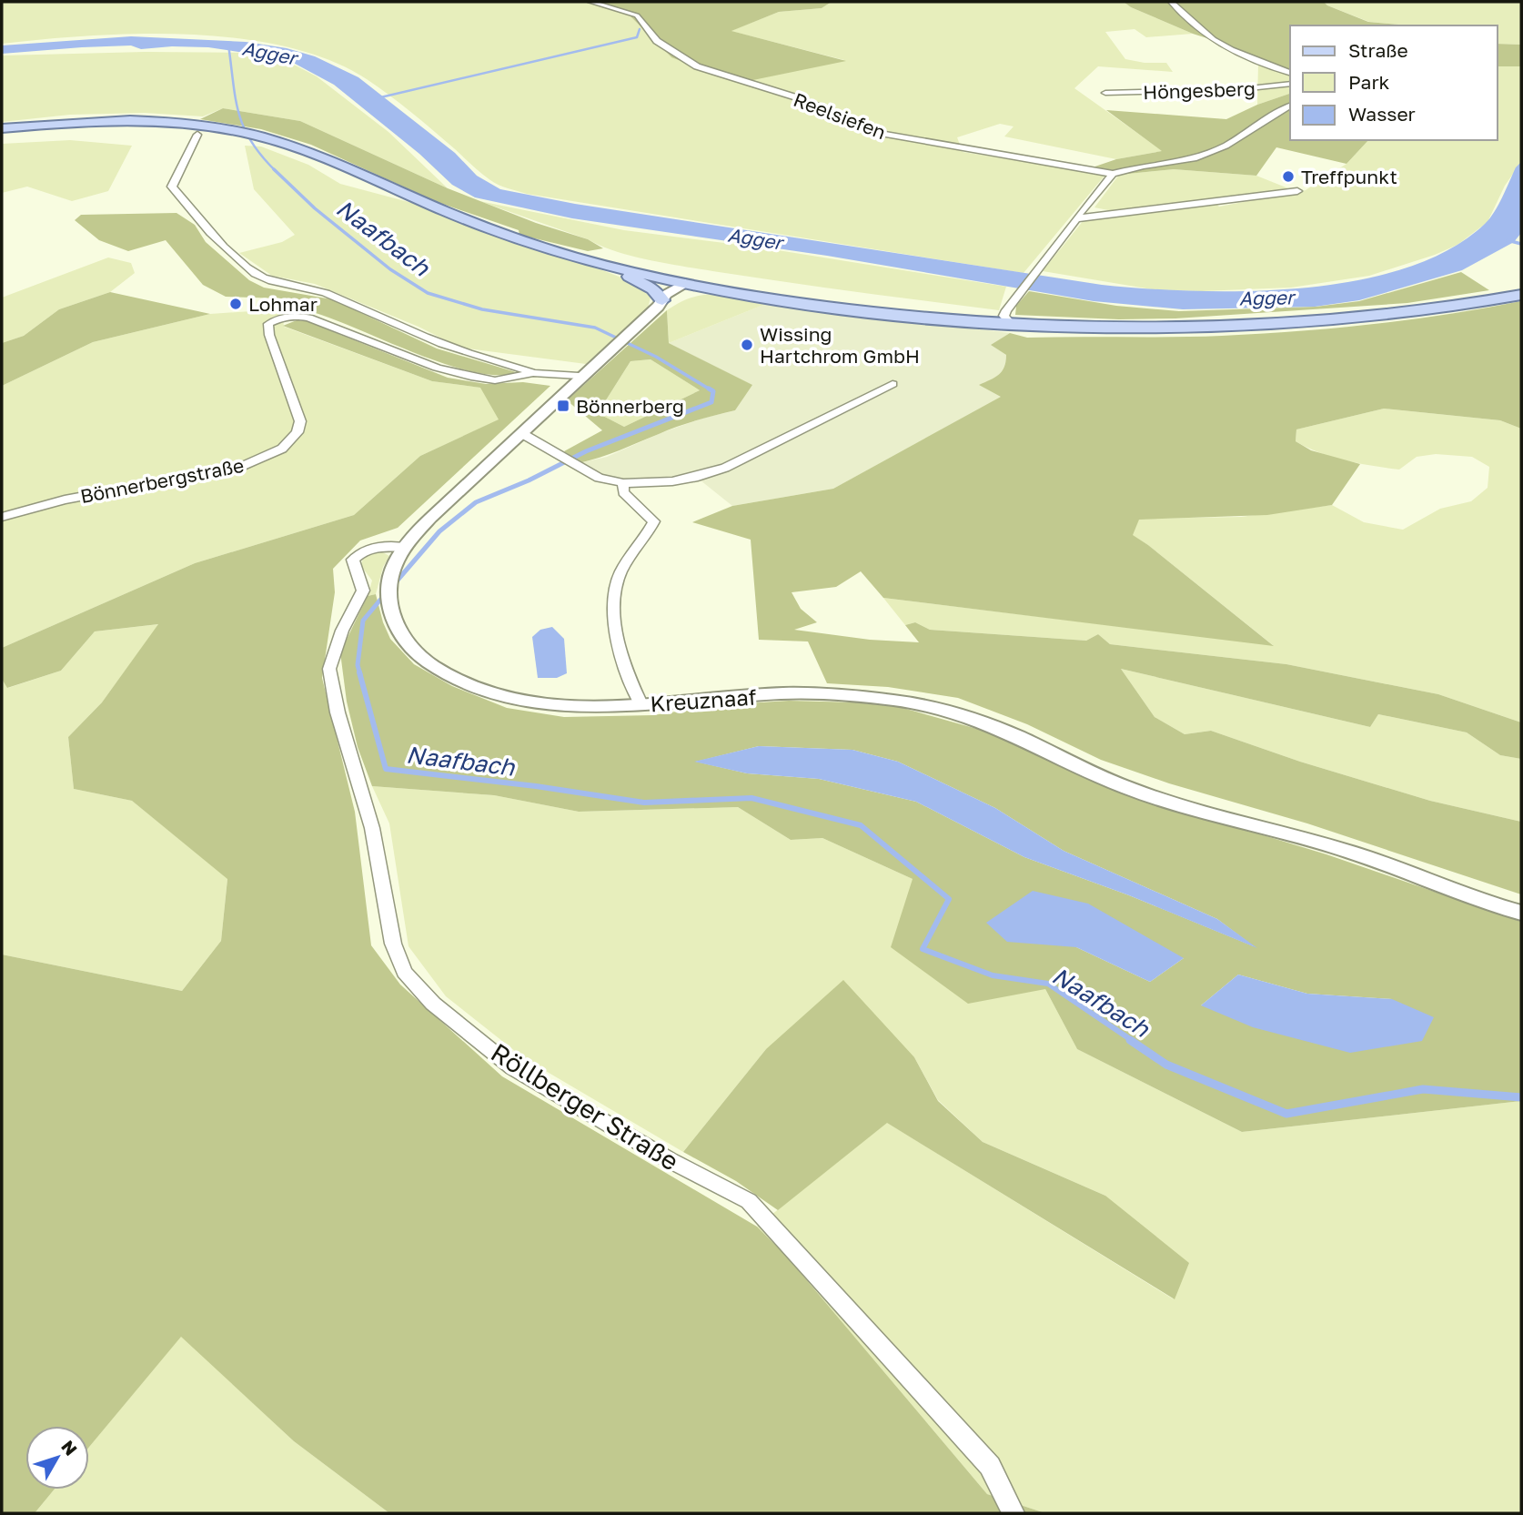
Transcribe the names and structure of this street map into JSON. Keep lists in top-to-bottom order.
{
  "streets": {
    "street": [
      "Höngesberg",
      "Reelsiefen",
      "Bönnerbergstraße",
      "Kreuznaaf",
      "Röllberger Straße"
    ]
  },
  "crossings": [
    ["Höngesberg", "Reelsiefen"]
  ],
  "water": ["Agger", "Naafbach"],
  "places": {
    "other": ["Treffpunkt", "Lohmar", "Wissing Hartchrom GmbH"],
    "transit": ["Bönnerberg"]
  },
  "legend": ["Straße", "Park", "Wasser"],
  "north": "top right"
}
